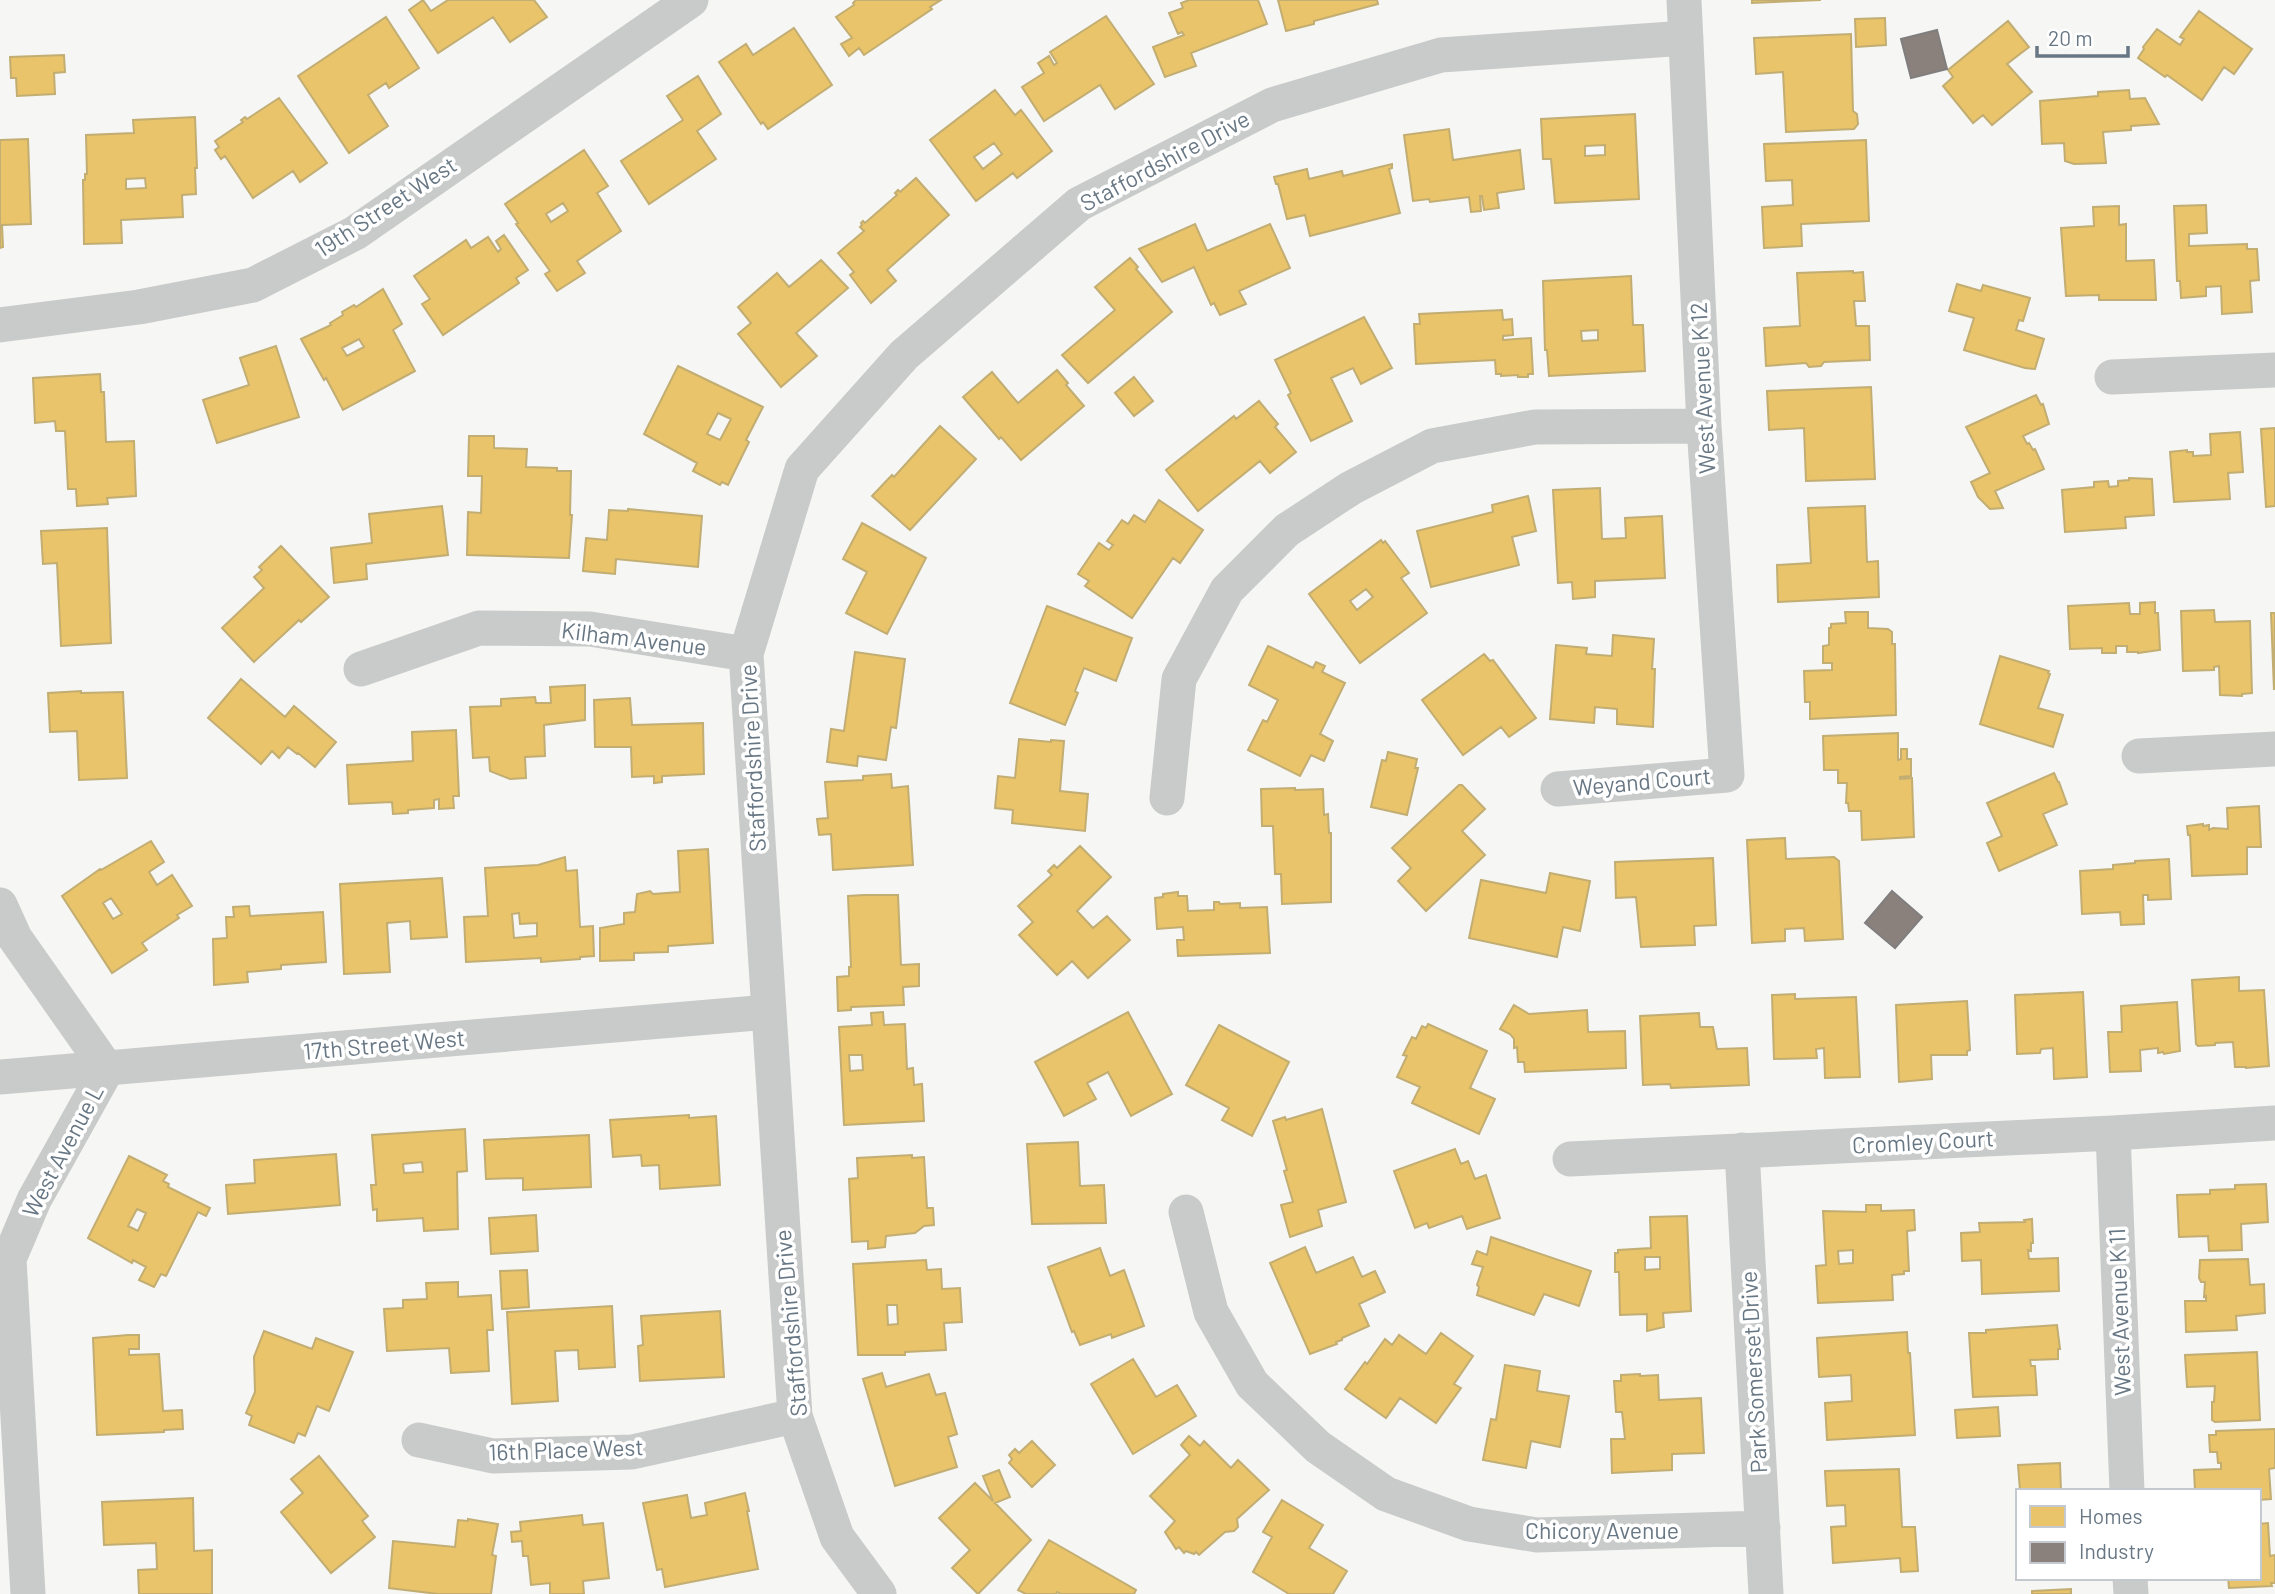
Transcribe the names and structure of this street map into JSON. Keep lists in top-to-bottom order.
{
  "streets": {
    "street": [
      "Staffordshire Drive",
      "19th Street West",
      "West Avenue K 12",
      "Kilham Avenue",
      "Weyand Court",
      "17th Street West",
      "Cromley Court",
      "West Avenue L",
      "West Avenue K 11",
      "Park Somerset Drive",
      "16th Place West",
      "Chicory Avenue"
    ]
  },
  "crossings": [
    ["Staffordshire Drive", "West Avenue K 12"],
    ["Staffordshire Drive", "Kilham Avenue"],
    ["Staffordshire Drive", "17th Street West"],
    ["Staffordshire Drive", "16th Place West"],
    ["West Avenue K 12", "Weyand Court"],
    ["17th Street West", "West Avenue L"],
    ["Cromley Court", "West Avenue K 11"],
    ["Cromley Court", "Park Somerset Drive"],
    ["Park Somerset Drive", "Chicory Avenue"]
  ],
  "legend": ["Homes", "Industry"],
  "scale_bar": "20 m"
}
